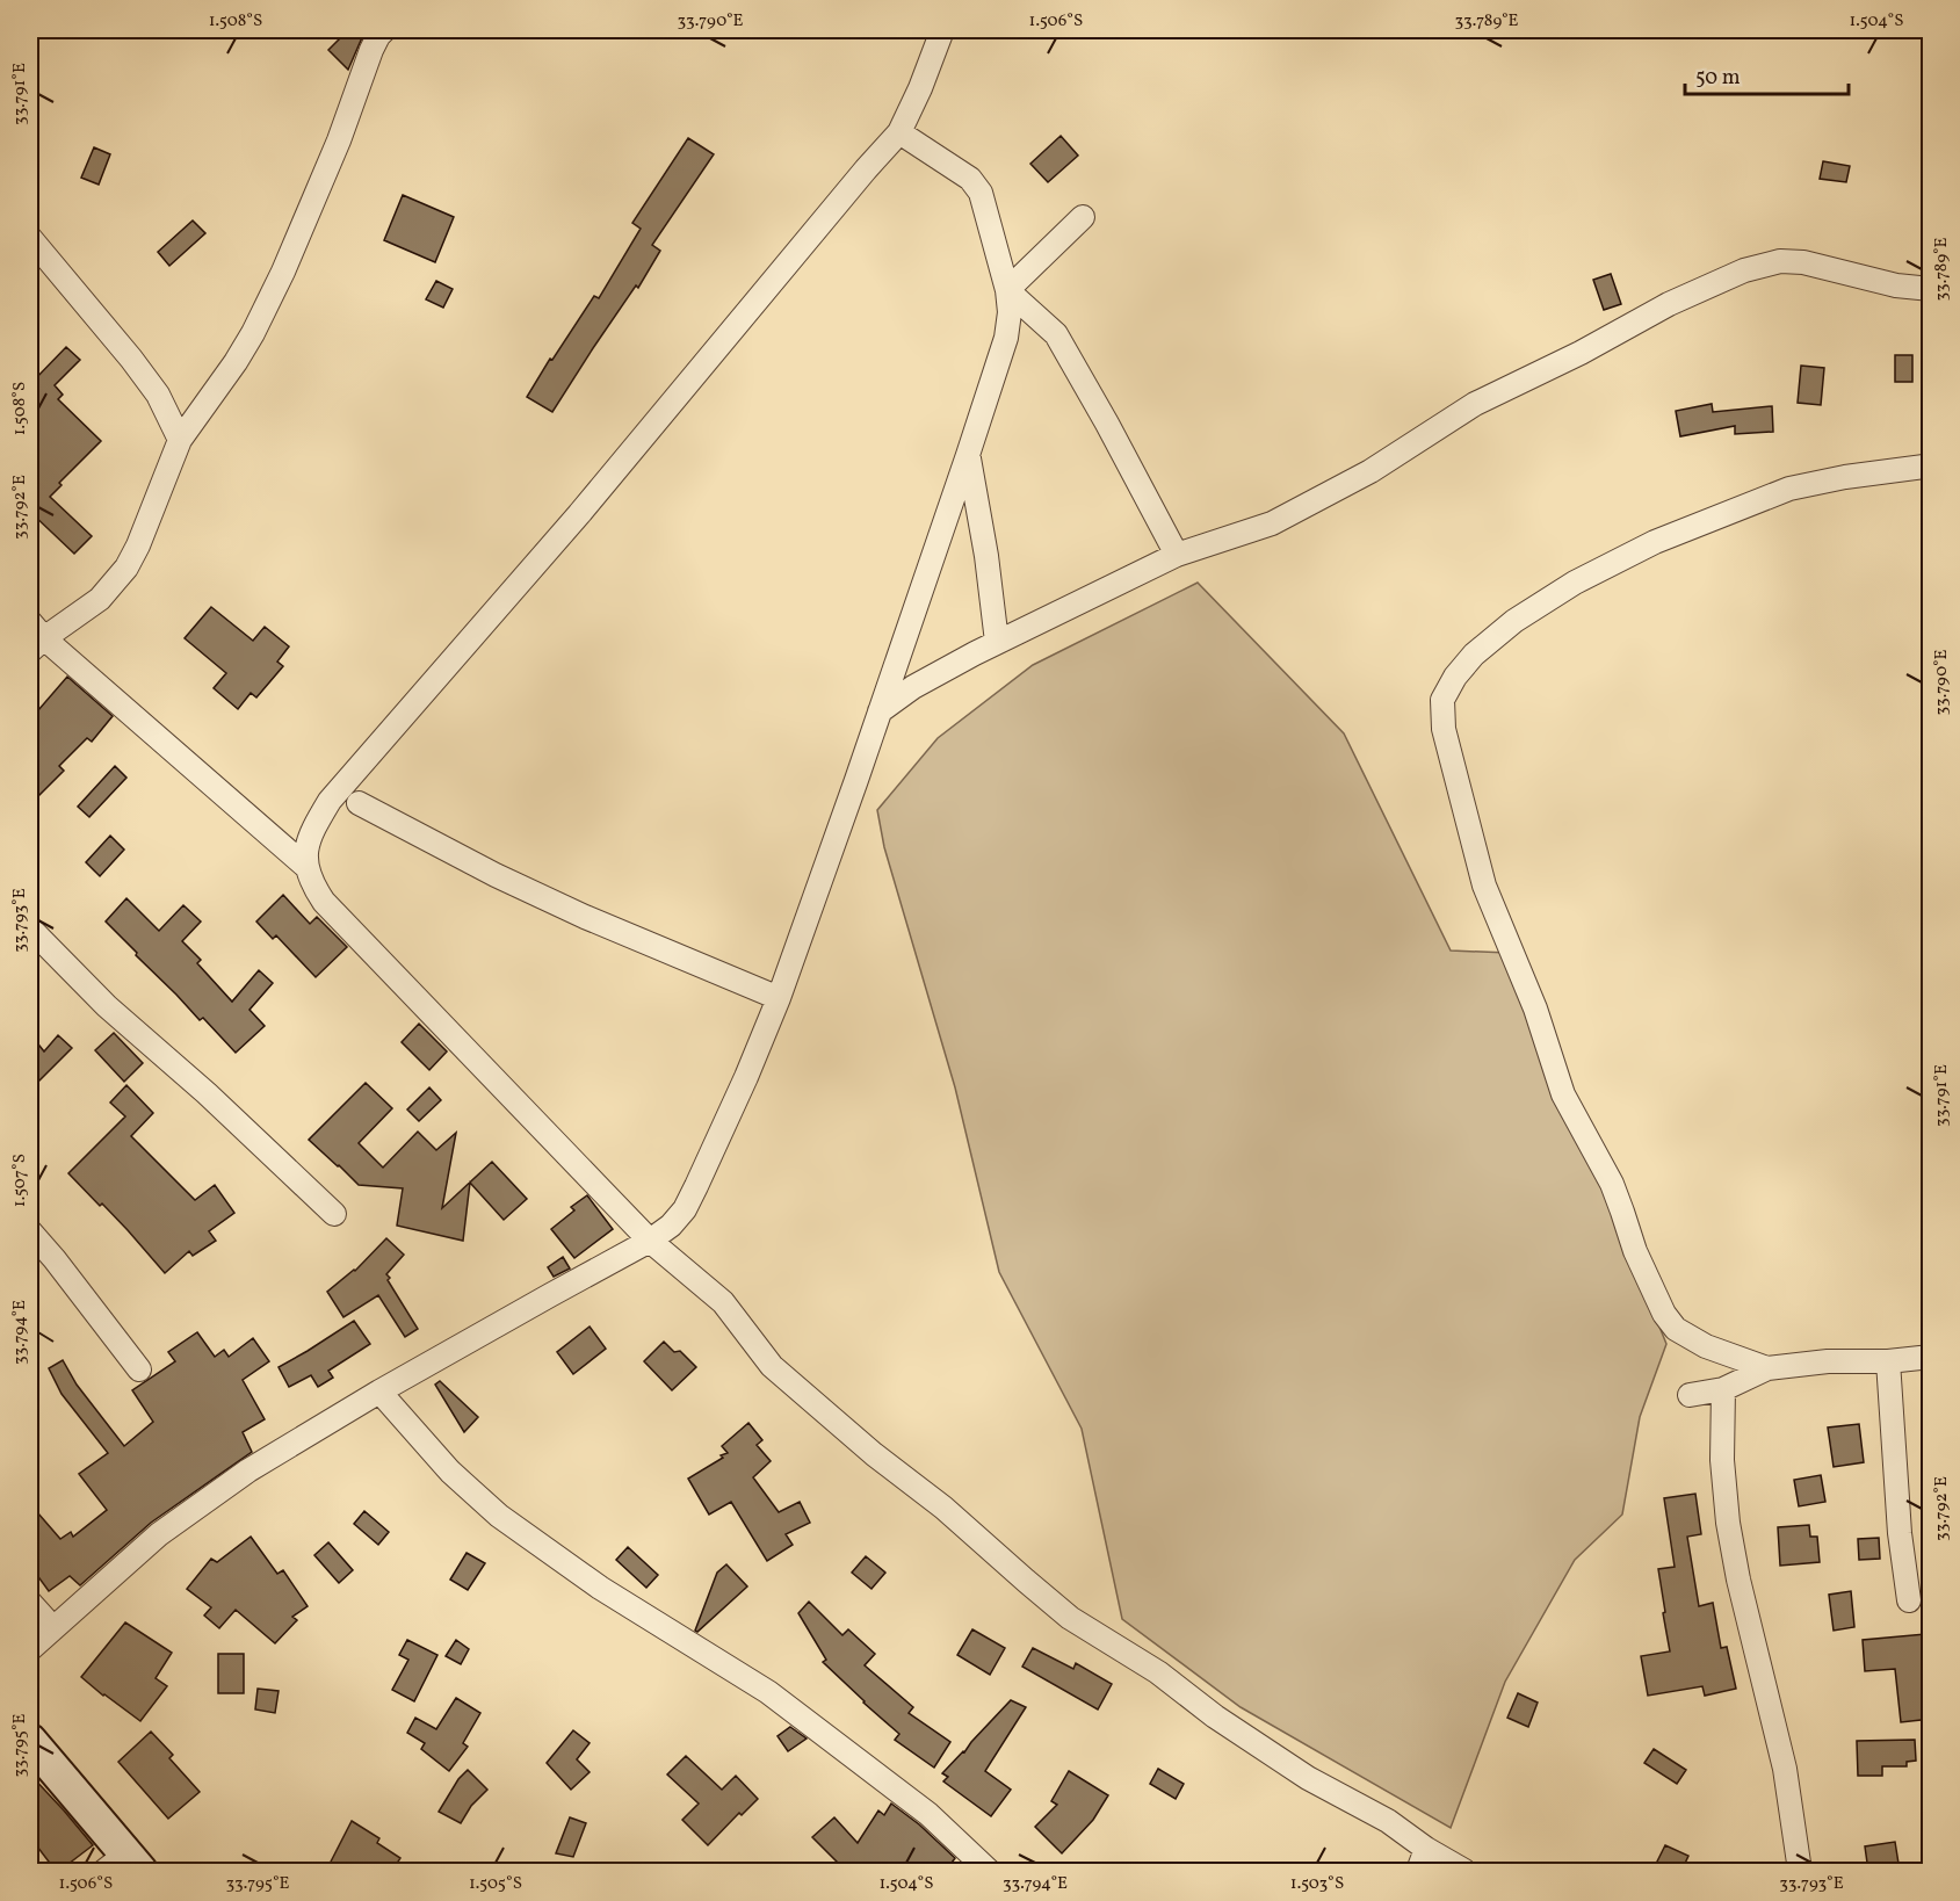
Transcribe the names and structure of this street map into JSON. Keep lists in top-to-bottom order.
{
  "scale_bar": "50 m",
  "coordinates": [
    "1.508°S",
    "33.790°E",
    "1.506°S",
    "33.789°E",
    "1.504°S",
    "33.791°E",
    "33.792°E",
    "33.793°E",
    "1.507°S",
    "33.794°E",
    "33.795°E",
    "1.505°S",
    "1.503°S"
  ]
}
